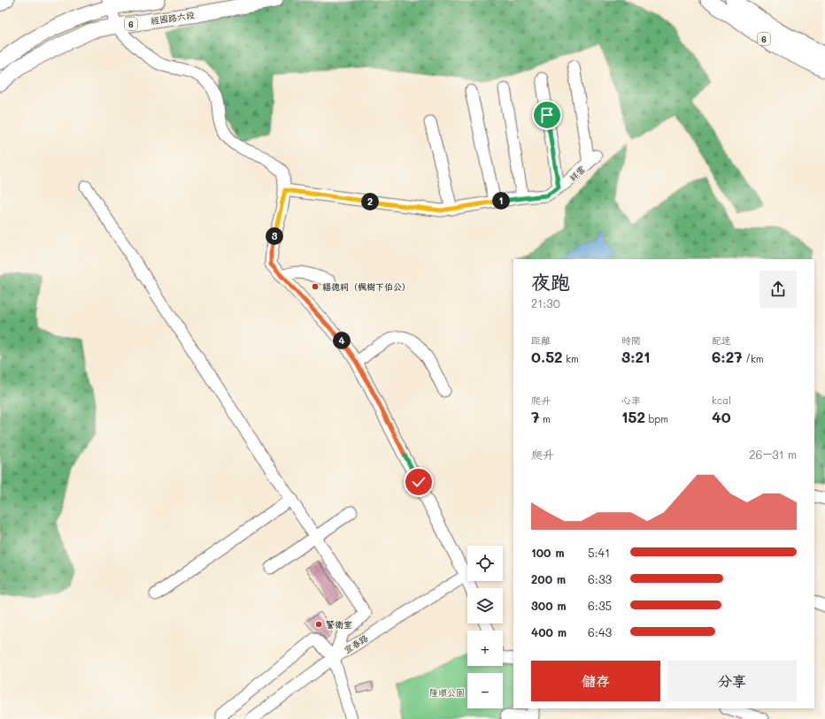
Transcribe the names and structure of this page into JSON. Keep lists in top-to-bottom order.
{
  "streets": {
    "main road": ["經國路六段", "6"],
    "street": ["祥雲", "宜春路"]
  },
  "parks": ["隆順公園"],
  "places": ["福德祠（楓樹下伯公）", "警衛室"],
  "page": {
    "pins": [
      "1",
      "2",
      "3",
      "4"
    ],
    "heading": ["夜跑", "21:30"],
    "stats": [
      ["距離", "0.52 km"],
      ["時間", "3:21"],
      ["配速", "6:27 /km"],
      ["爬升", "7 m"],
      ["心率", "152 bpm"],
      ["kcal", "40"]
    ],
    "chart": ["爬升", "26–31 m"],
    "list": [
      {
        "name": "100 m",
        "note": "5:41"
      },
      {
        "name": "200 m",
        "note": "6:33"
      },
      {
        "name": "300 m",
        "note": "6:35"
      },
      {
        "name": "400 m",
        "note": "6:43"
      }
    ],
    "map_buttons": ["+", "−"],
    "buttons": ["儲存", "分享"]
  }
}
